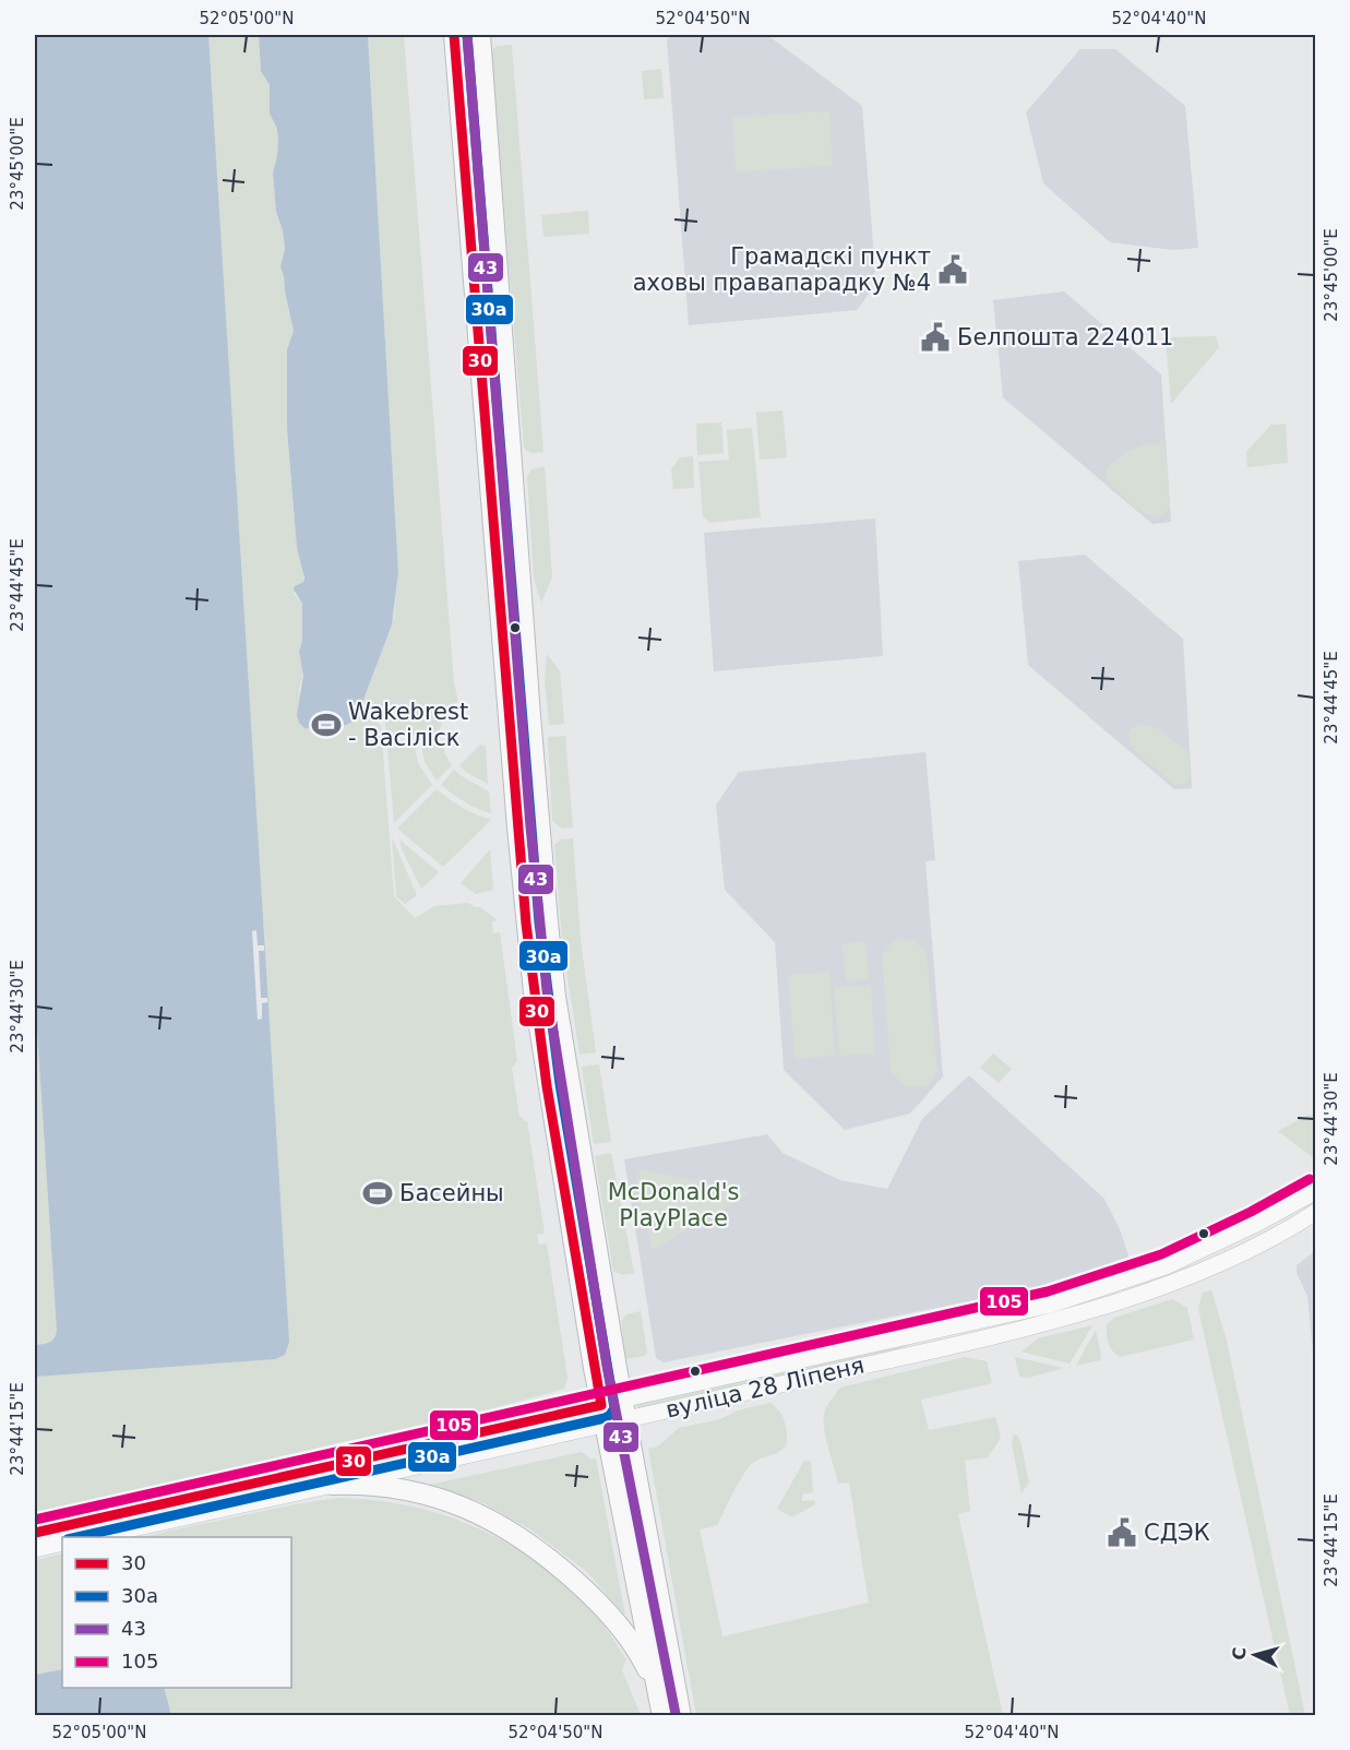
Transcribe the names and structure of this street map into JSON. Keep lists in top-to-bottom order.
{
  "streets": {
    "main road": ["вуліца 28 Ліпеня"]
  },
  "parks": ["McDonald's PlayPlace"],
  "places": {
    "public building": ["Грамадскі пункт аховы правапарадку №4", "Белпошта 224011", "СДЭК"],
    "sports": ["Wakebrest - Васіліск", "Басейны"]
  },
  "lines": [
    "transit line 30",
    "transit line 30а",
    "transit line 43",
    "transit line 105"
  ],
  "legend": [
    "30",
    "30а",
    "43",
    "105"
  ],
  "north": "left",
  "coordinates": [
    "52°05'00\"N",
    "52°04'50\"N",
    "52°04'40\"N",
    "23°45'00\"E",
    "23°44'45\"E",
    "23°44'30\"E",
    "23°44'15\"E"
  ]
}
